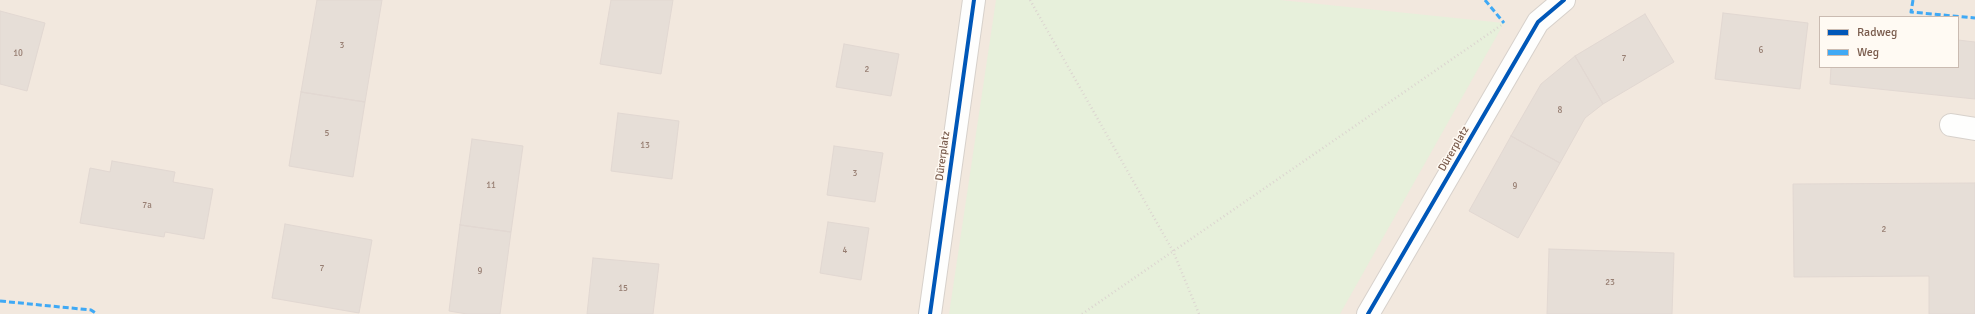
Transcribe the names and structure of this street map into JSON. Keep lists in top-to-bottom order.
{
  "streets": {
    "street": ["Dürerplatz"]
  },
  "house_numbers": [
    "3",
    "6",
    "10",
    "7",
    "2",
    "8",
    "5",
    "13",
    "3",
    "11",
    "9",
    "7a",
    "2",
    "4",
    "7",
    "9",
    "23",
    "15"
  ],
  "legend": ["Radweg", "Weg"]
}
